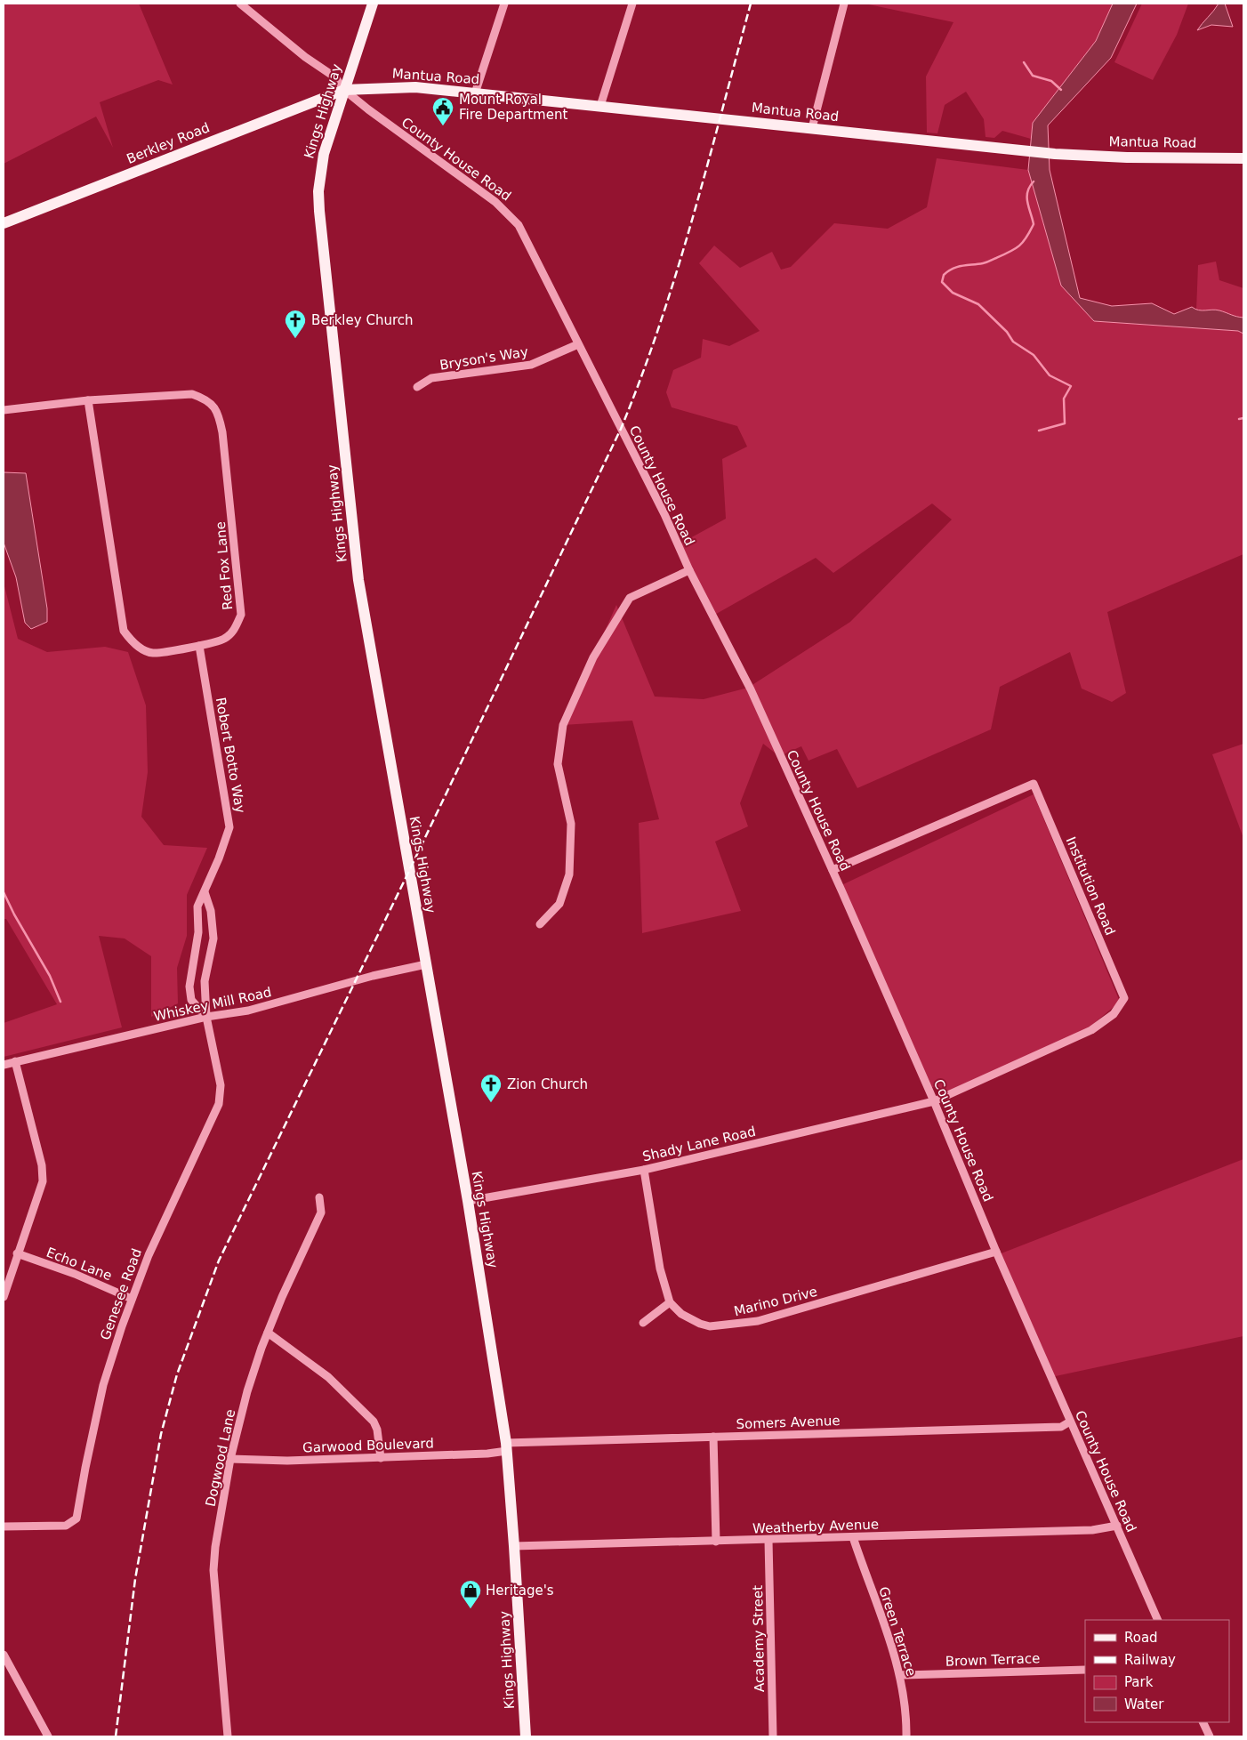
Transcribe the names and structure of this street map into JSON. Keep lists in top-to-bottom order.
{
  "streets": {
    "main road": ["Mantua Road", "Kings Highway", "Berkley Road"],
    "street": [
      "County House Road",
      "Bryson's Way",
      "Red Fox Lane",
      "Robert Botto Way",
      "Institution Road",
      "Whiskey Mill Road",
      "Shady Lane Road",
      "Echo Lane",
      "Genesee Road",
      "Marino Drive",
      "Somers Avenue",
      "Garwood Boulevard",
      "Dogwood Lane",
      "Weatherby Avenue",
      "Green Terrace",
      "Academy Street",
      "Brown Terrace"
    ]
  },
  "crossings": [
    ["Mantua Road", "Kings Highway"],
    ["Mantua Road", "Berkley Road"],
    ["Mantua Road", "County House Road"],
    ["Kings Highway", "Berkley Road"],
    ["Kings Highway", "County House Road"],
    ["Kings Highway", "Whiskey Mill Road"],
    ["Kings Highway", "Shady Lane Road"],
    ["Kings Highway", "Somers Avenue"],
    ["Kings Highway", "Garwood Boulevard"],
    ["Kings Highway", "Weatherby Avenue"],
    ["Berkley Road", "County House Road"],
    ["County House Road", "Bryson's Way"],
    ["County House Road", "Institution Road"],
    ["County House Road", "Shady Lane Road"],
    ["County House Road", "Marino Drive"],
    ["County House Road", "Somers Avenue"],
    ["County House Road", "Weatherby Avenue"],
    ["Red Fox Lane", "Robert Botto Way"],
    ["Robert Botto Way", "Whiskey Mill Road"],
    ["Robert Botto Way", "Genesee Road"],
    ["Institution Road", "Shady Lane Road"],
    ["Whiskey Mill Road", "Genesee Road"],
    ["Echo Lane", "Genesee Road"],
    ["Somers Avenue", "Garwood Boulevard"],
    ["Garwood Boulevard", "Dogwood Lane"],
    ["Weatherby Avenue", "Green Terrace"],
    ["Weatherby Avenue", "Academy Street"],
    ["Green Terrace", "Brown Terrace"]
  ],
  "places": {
    "public building": ["Mount Royal Fire Department"],
    "church": ["Berkley Church", "Zion Church"],
    "shop": ["Heritage's"]
  },
  "legend": [
    "Road",
    "Railway",
    "Park",
    "Water"
  ]
}
